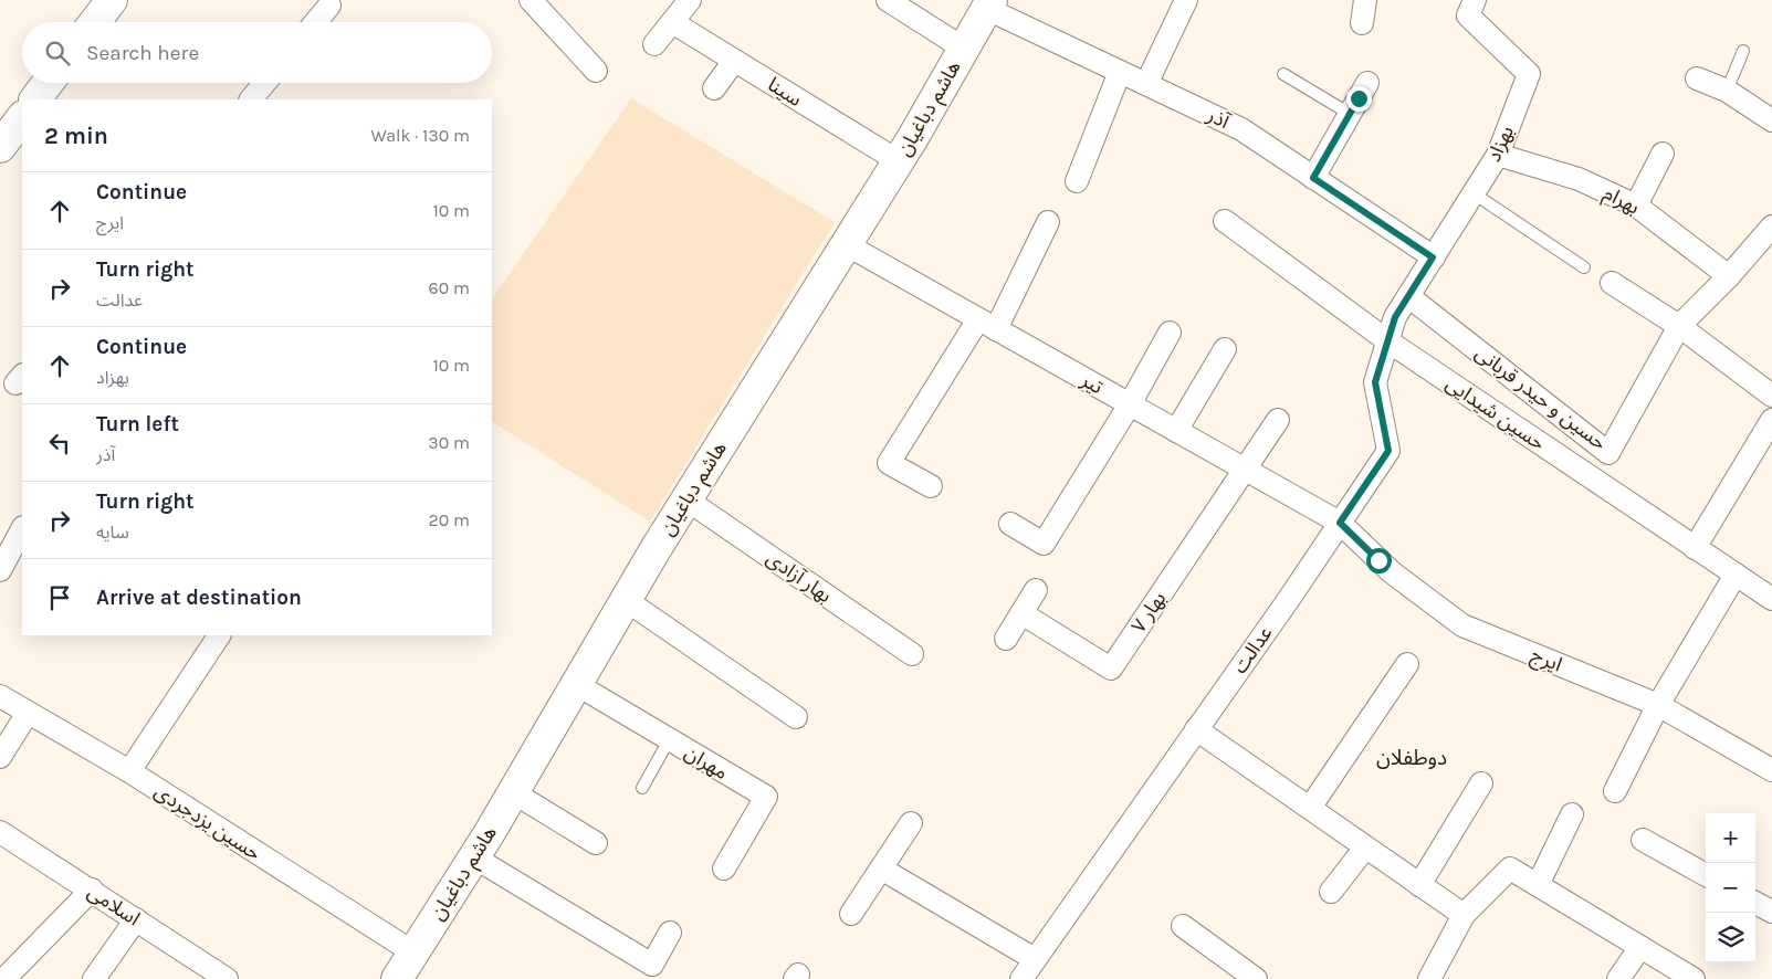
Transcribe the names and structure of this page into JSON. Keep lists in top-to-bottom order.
{
  "streets": {
    "street": [
      "سینا",
      "هاشم دباغیان",
      "آذر",
      "بهزاد",
      "بهرام",
      "تیر",
      "حسین و حیدر قربانی",
      "حسین شیدایی",
      "بهار آزادی",
      "بهار ۷",
      "عدالت",
      "ایرج",
      "مهران",
      "حسین یزدجردی",
      "اسلامی"
    ]
  },
  "crossings": [
    ["سینا", "هاشم دباغیان"],
    ["هاشم دباغیان", "آذر"],
    ["هاشم دباغیان", "تیر"],
    ["هاشم دباغیان", "بهار آزادی"],
    ["هاشم دباغیان", "مهران"],
    ["هاشم دباغیان", "حسین یزدجردی"],
    ["آذر", "بهزاد"],
    ["بهزاد", "بهرام"],
    ["بهزاد", "حسین و حیدر قربانی"],
    ["بهزاد", "عدالت"],
    ["بهرام", "حسین و حیدر قربانی"],
    ["تیر", "بهار ۷"],
    ["تیر", "عدالت"],
    ["تیر", "ایرج"],
    ["حسین و حیدر قربانی", "عدالت"],
    ["حسین شیدایی", "عدالت"],
    ["عدالت", "ایرج"]
  ],
  "districts": ["دوطفلان"],
  "page": {
    "search": "Search here",
    "heading": ["2 min", "Walk · 130 m"],
    "list": [
      ["Continue", "ایرج", "10 m"],
      ["Turn right", "عدالت", "60 m"],
      ["Continue", "بهزاد", "10 m"],
      ["Turn left", "آذر", "30 m"],
      ["Turn right", "سایه", "20 m"],
      "Arrive at destination"
    ],
    "map_buttons": ["+", "−"]
  }
}
